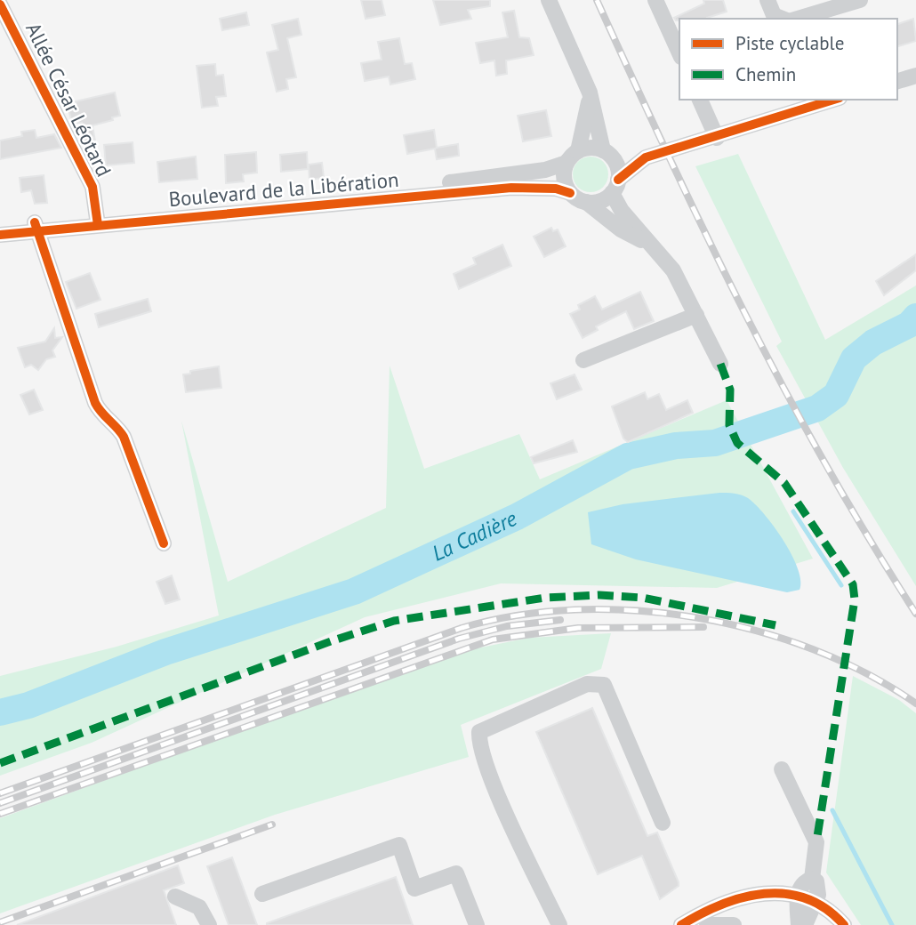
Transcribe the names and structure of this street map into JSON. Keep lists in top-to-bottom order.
{
  "streets": {
    "street": ["Allée César Léotard", "Boulevard de la Libération"]
  },
  "crossings": [
    ["Allée César Léotard", "Boulevard de la Libération"]
  ],
  "water": ["La Cadière"],
  "legend": ["Piste cyclable", "Chemin"]
}
